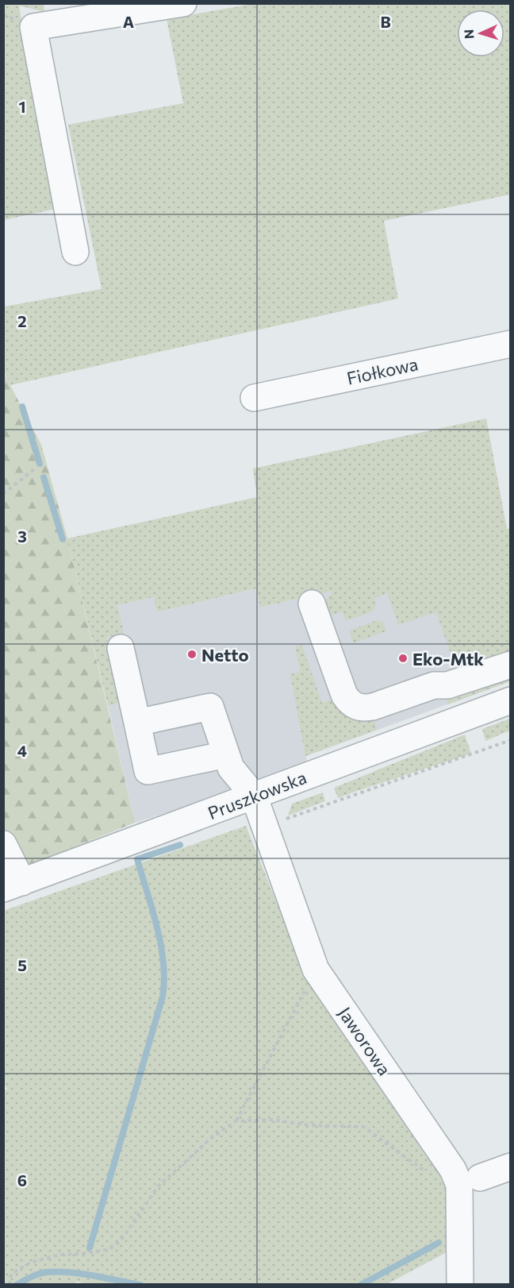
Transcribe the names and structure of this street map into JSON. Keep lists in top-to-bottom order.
{
  "streets": {
    "street": ["Fiołkowa", "Pruszkowska", "Jaworowa"]
  },
  "crossings": [
    ["Pruszkowska", "Jaworowa"]
  ],
  "places": ["Netto", "Eko-Mtk"],
  "north": "left",
  "grid": {
    "columns": ["A", "B"],
    "rows": [
      "1",
      "2",
      "3",
      "4",
      "5",
      "6"
    ]
  }
}
